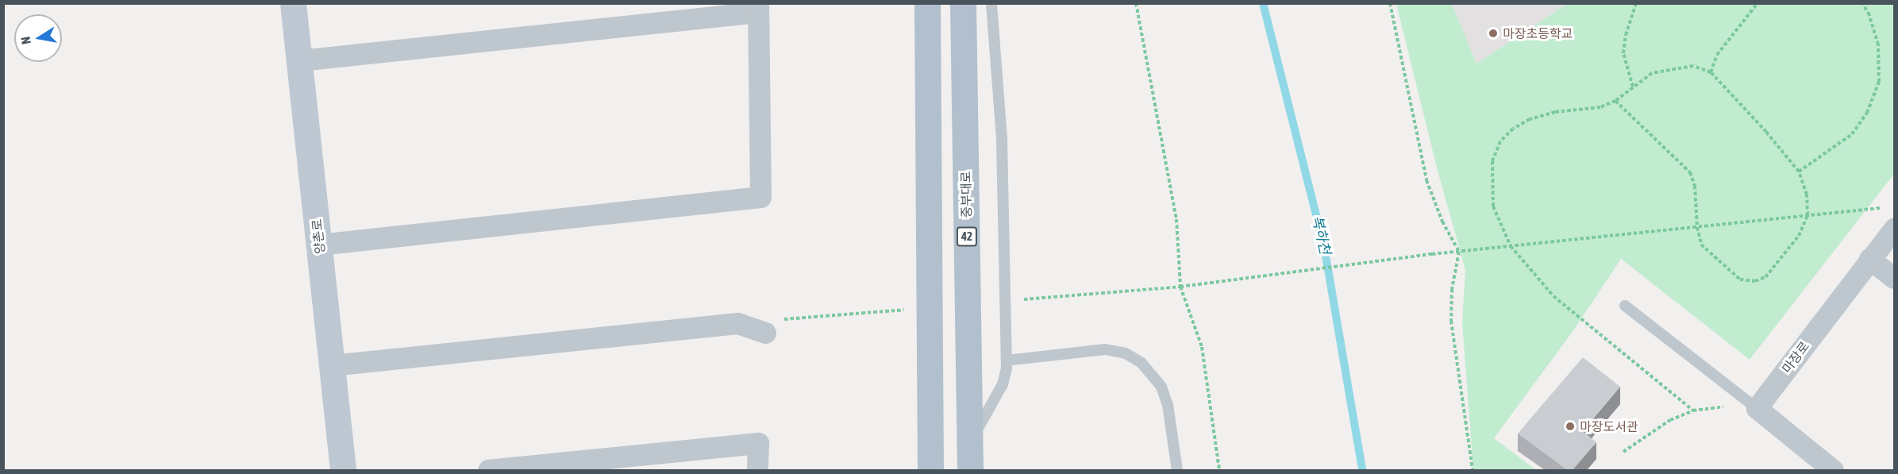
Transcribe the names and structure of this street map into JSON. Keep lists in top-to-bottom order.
{
  "streets": {
    "main road": ["중부대로", "42"],
    "street": ["양촌로", "마장로"]
  },
  "water": ["복하천"],
  "places": ["마장초등학교", "마장도서관"],
  "north": "left"
}
